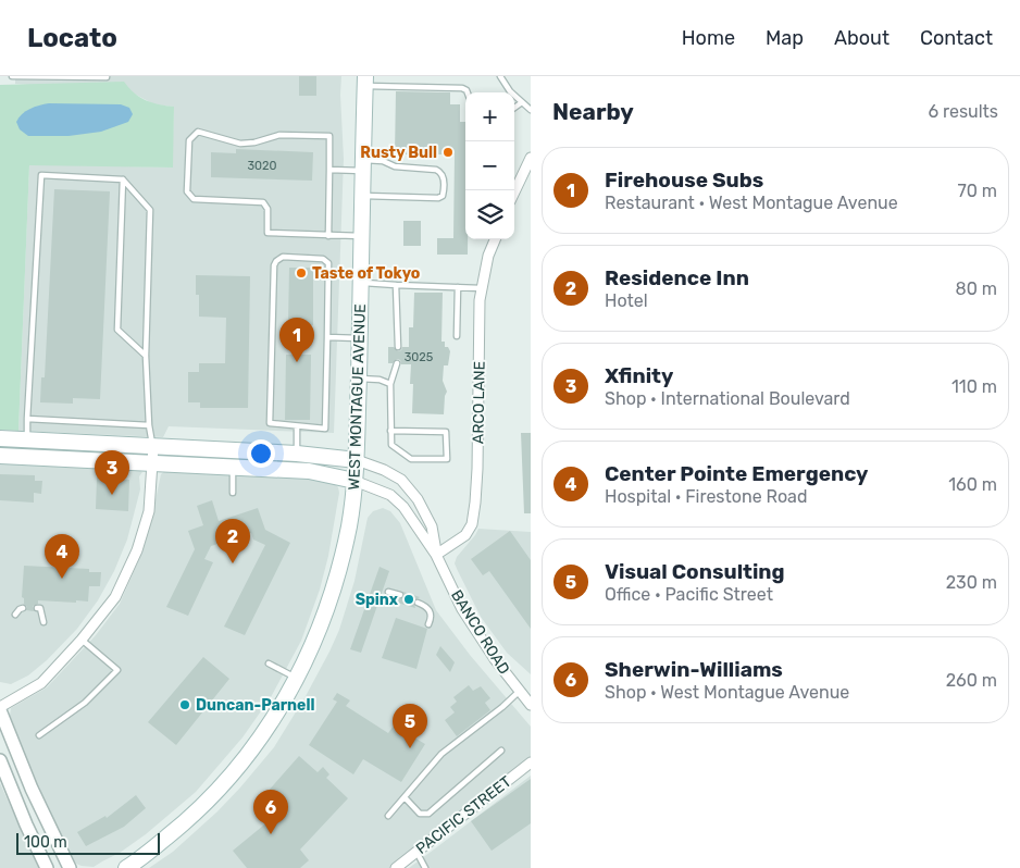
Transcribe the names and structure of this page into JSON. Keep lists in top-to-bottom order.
{
  "streets": {
    "main road": ["WEST MONTAGUE AVENUE"],
    "street": ["ARCO LANE", "BANCO ROAD", "PACIFIC STREET"]
  },
  "crossings": [
    ["WEST MONTAGUE AVENUE", "BANCO ROAD"],
    ["ARCO LANE", "BANCO ROAD"]
  ],
  "places": [
    "Rusty Bull",
    "Taste of Tokyo",
    "Spinx",
    "Duncan-Parnell"
  ],
  "house_numbers": ["3020", "3025"],
  "scale_bar": "100 m",
  "page": {
    "header": "Locato",
    "nav": [
      "Home",
      "Map",
      "About",
      "Contact"
    ],
    "heading": ["Nearby", "6 results"],
    "map_buttons": ["+", "−"],
    "list": [
      {
        "mark": "1",
        "name": "Firehouse Subs",
        "note": "Restaurant · West Montague Avenue",
        "value": "70 m"
      },
      {
        "mark": "2",
        "name": "Residence Inn",
        "note": "Hotel",
        "value": "80 m"
      },
      {
        "mark": "3",
        "name": "Xfinity",
        "note": "Shop · International Boulevard",
        "value": "110 m"
      },
      {
        "mark": "4",
        "name": "Center Pointe Emergency",
        "note": "Hospital · Firestone Road",
        "value": "160 m"
      },
      {
        "mark": "5",
        "name": "Visual Consulting",
        "note": "Office · Pacific Street",
        "value": "230 m"
      },
      {
        "mark": "6",
        "name": "Sherwin-Williams",
        "note": "Shop · West Montague Avenue",
        "value": "260 m"
      }
    ],
    "pins": [
      "1",
      "3",
      "2",
      "4",
      "5",
      "6"
    ],
    "scale": "100 m"
  }
}
